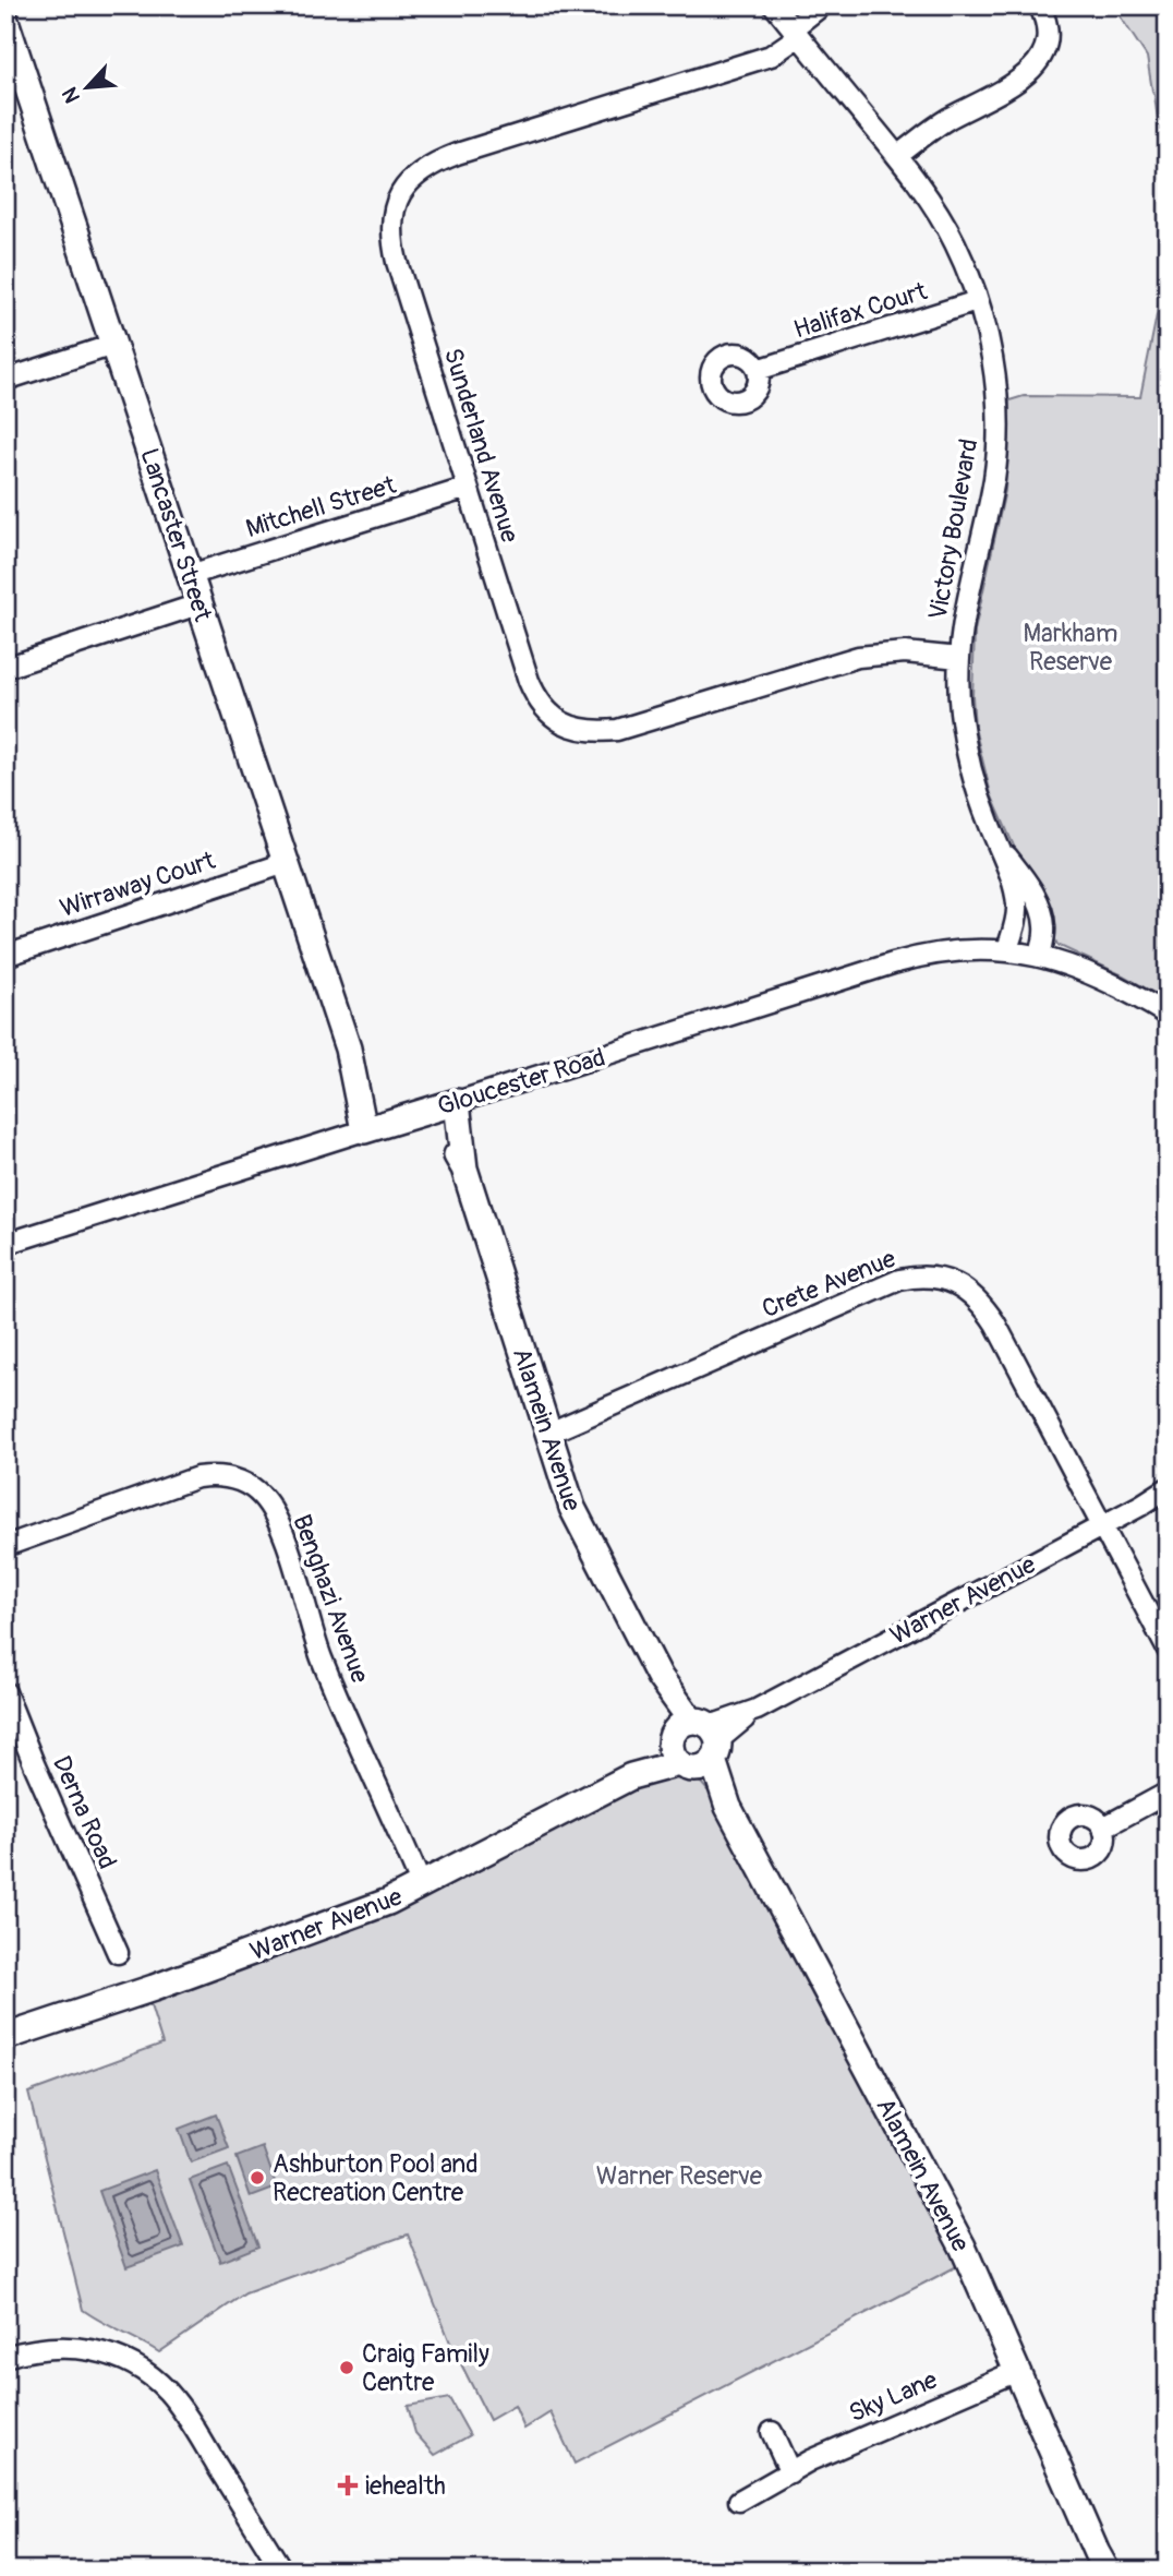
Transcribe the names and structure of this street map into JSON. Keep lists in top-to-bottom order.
{
  "streets": {
    "street": [
      "Halifax Court",
      "Sunderland Avenue",
      "Mitchell Street",
      "Victory Boulevard",
      "Lancaster Street",
      "Wirraway Court",
      "Gloucester Road",
      "Crete Avenue",
      "Alamein Avenue",
      "Benghazi Avenue",
      "Warner Avenue",
      "Derna Road",
      "Sky Lane"
    ]
  },
  "crossings": [
    ["Halifax Court", "Victory Boulevard"],
    ["Sunderland Avenue", "Mitchell Street"],
    ["Sunderland Avenue", "Victory Boulevard"],
    ["Mitchell Street", "Lancaster Street"],
    ["Victory Boulevard", "Gloucester Road"],
    ["Lancaster Street", "Wirraway Court"],
    ["Lancaster Street", "Gloucester Road"],
    ["Gloucester Road", "Alamein Avenue"],
    ["Crete Avenue", "Alamein Avenue"],
    ["Crete Avenue", "Warner Avenue"],
    ["Alamein Avenue", "Warner Avenue"],
    ["Alamein Avenue", "Sky Lane"],
    ["Benghazi Avenue", "Warner Avenue"]
  ],
  "parks": ["Markham Reserve", "Warner Reserve"],
  "places": {
    "other": ["Ashburton Pool and Recreation Centre", "Craig Family Centre"],
    "health": ["iehealth"]
  },
  "north": "bottom left"
}
